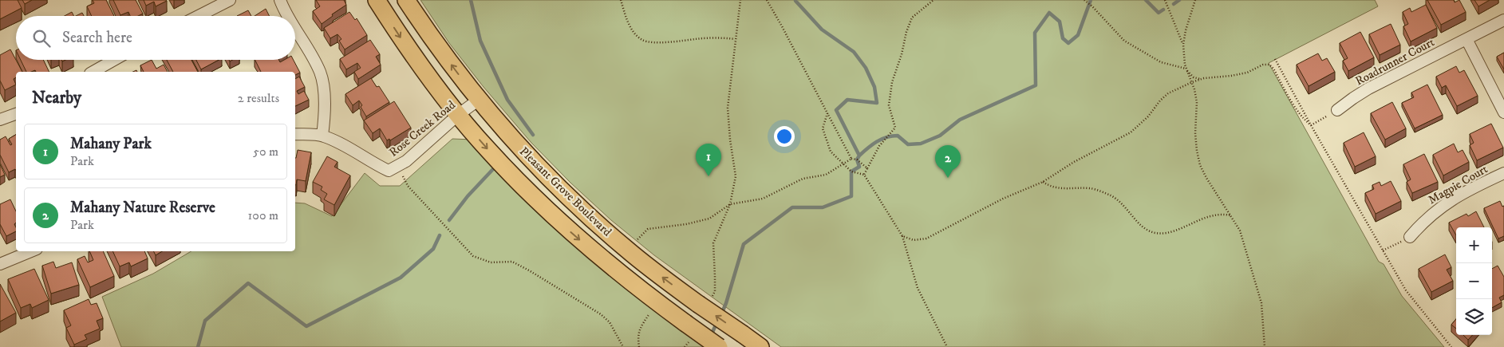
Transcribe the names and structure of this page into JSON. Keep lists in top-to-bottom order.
{
  "streets": {
    "main road": ["Pleasant Grove Boulevard"],
    "street": ["Roadrunner Court", "Rose Creek Road", "Magpie Court"]
  },
  "crossings": [
    ["Rose Creek Road", "Pleasant Grove Boulevard"]
  ],
  "page": {
    "search": "Search here",
    "heading": ["Nearby", "2 results"],
    "list": [
      {
        "mark": "1",
        "name": "Mahany Park",
        "note": "Park",
        "value": "50 m"
      },
      {
        "mark": "2",
        "name": "Mahany Nature Reserve",
        "note": "Park",
        "value": "100 m"
      }
    ],
    "pins": ["1", "2"],
    "map_buttons": ["+", "−"]
  }
}
